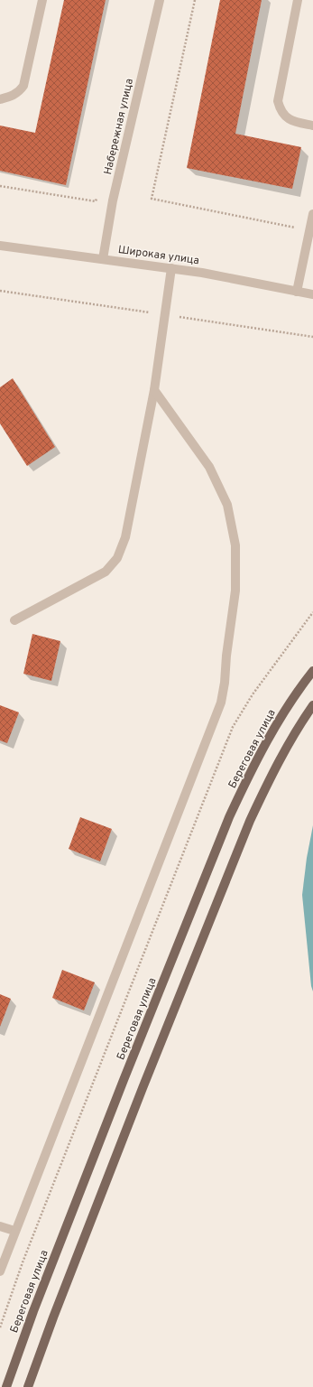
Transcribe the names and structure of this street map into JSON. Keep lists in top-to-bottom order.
{
  "streets": {
    "main road": ["Береговая улица"],
    "street": ["Набережная улица", "Широкая улица"]
  },
  "crossings": [
    ["Набережная улица", "Широкая улица"]
  ]
}
